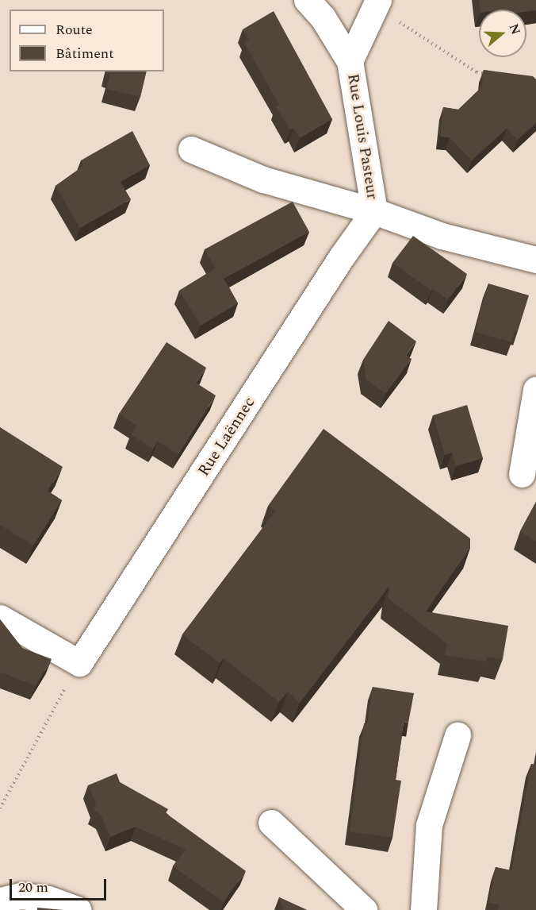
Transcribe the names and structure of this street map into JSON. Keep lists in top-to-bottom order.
{
  "streets": {
    "street": ["Rue Louis Pasteur", "Rue Laënnec"]
  },
  "crossings": [
    ["Rue Louis Pasteur", "Rue Laënnec"]
  ],
  "legend": ["Route", "Bâtiment"],
  "scale_bar": "20 m",
  "north": "right"
}
